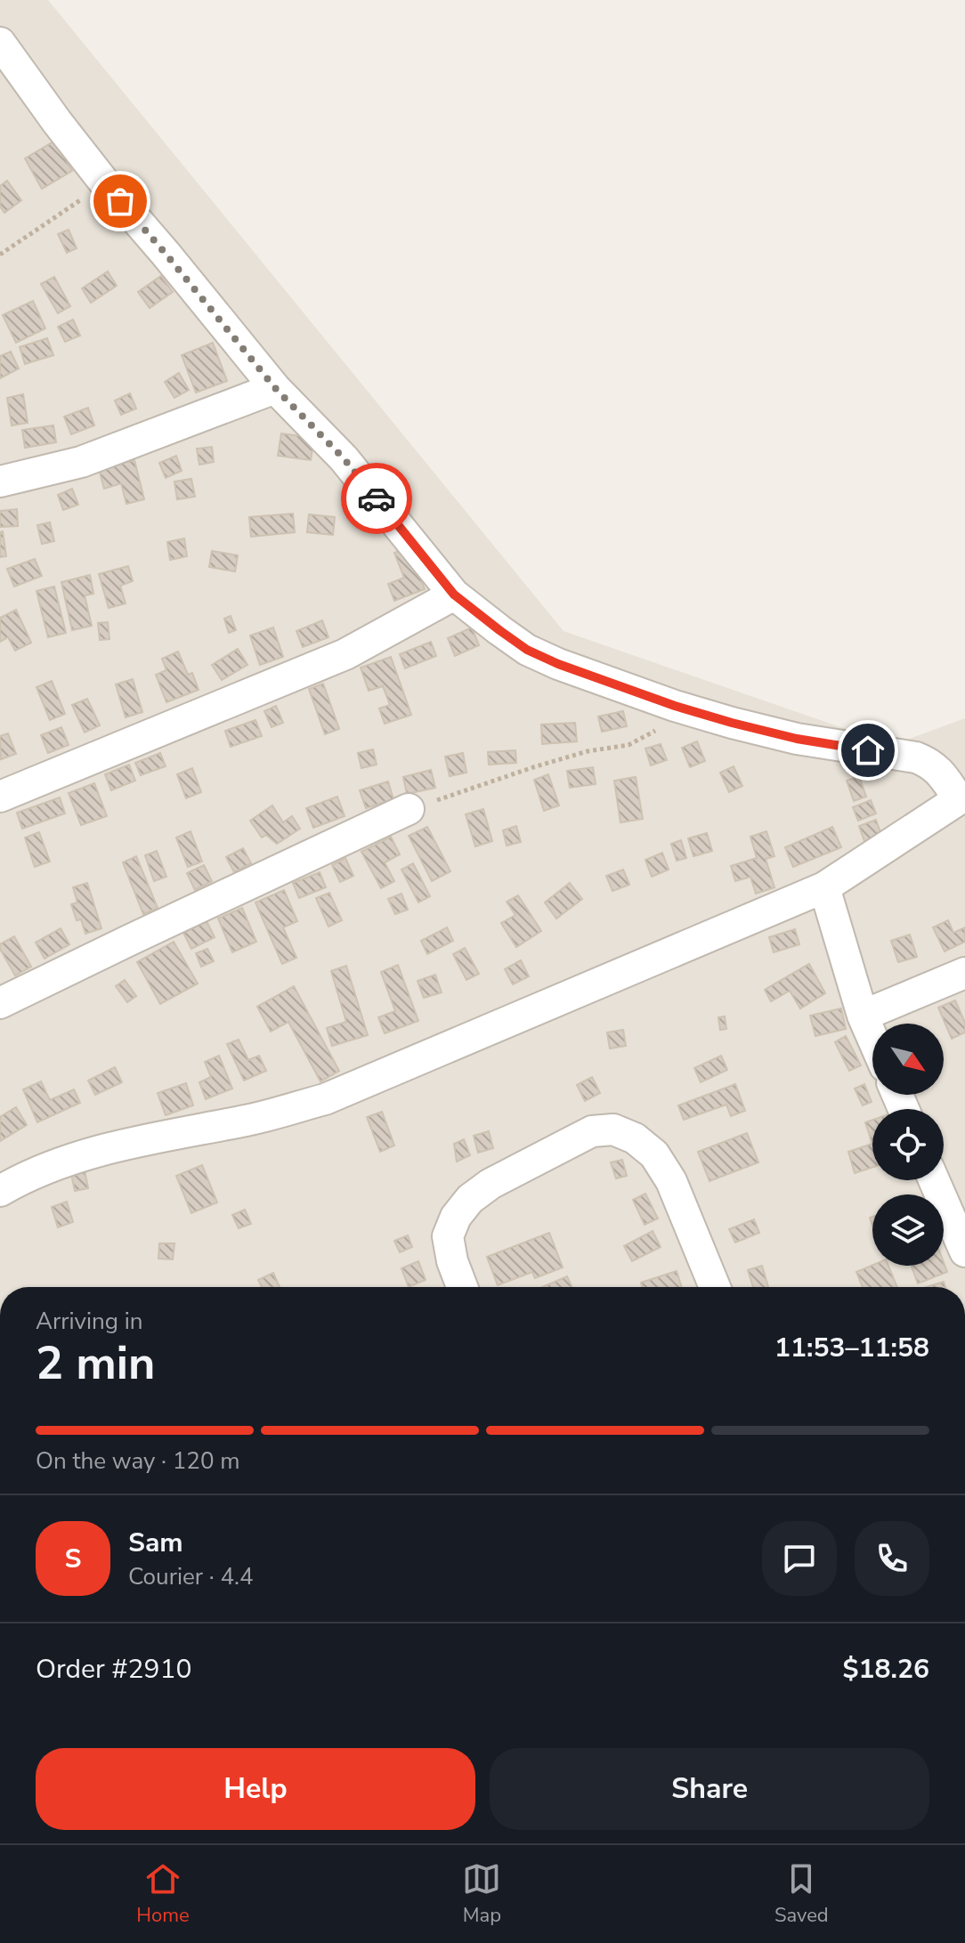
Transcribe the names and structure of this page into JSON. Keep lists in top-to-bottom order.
{
  "north": "bottom right",
  "page": {
    "heading": ["2 min", "Arriving in", "11:53–11:58"],
    "panel": [
      "Sam",
      "Courier · 4.4",
      "Order #2910",
      "$18.26"
    ],
    "bar": "On the way · 120 m",
    "round": "S",
    "buttons": ["Help", "Share"],
    "tabs": ["Home", "Map", "Saved"]
  }
}
